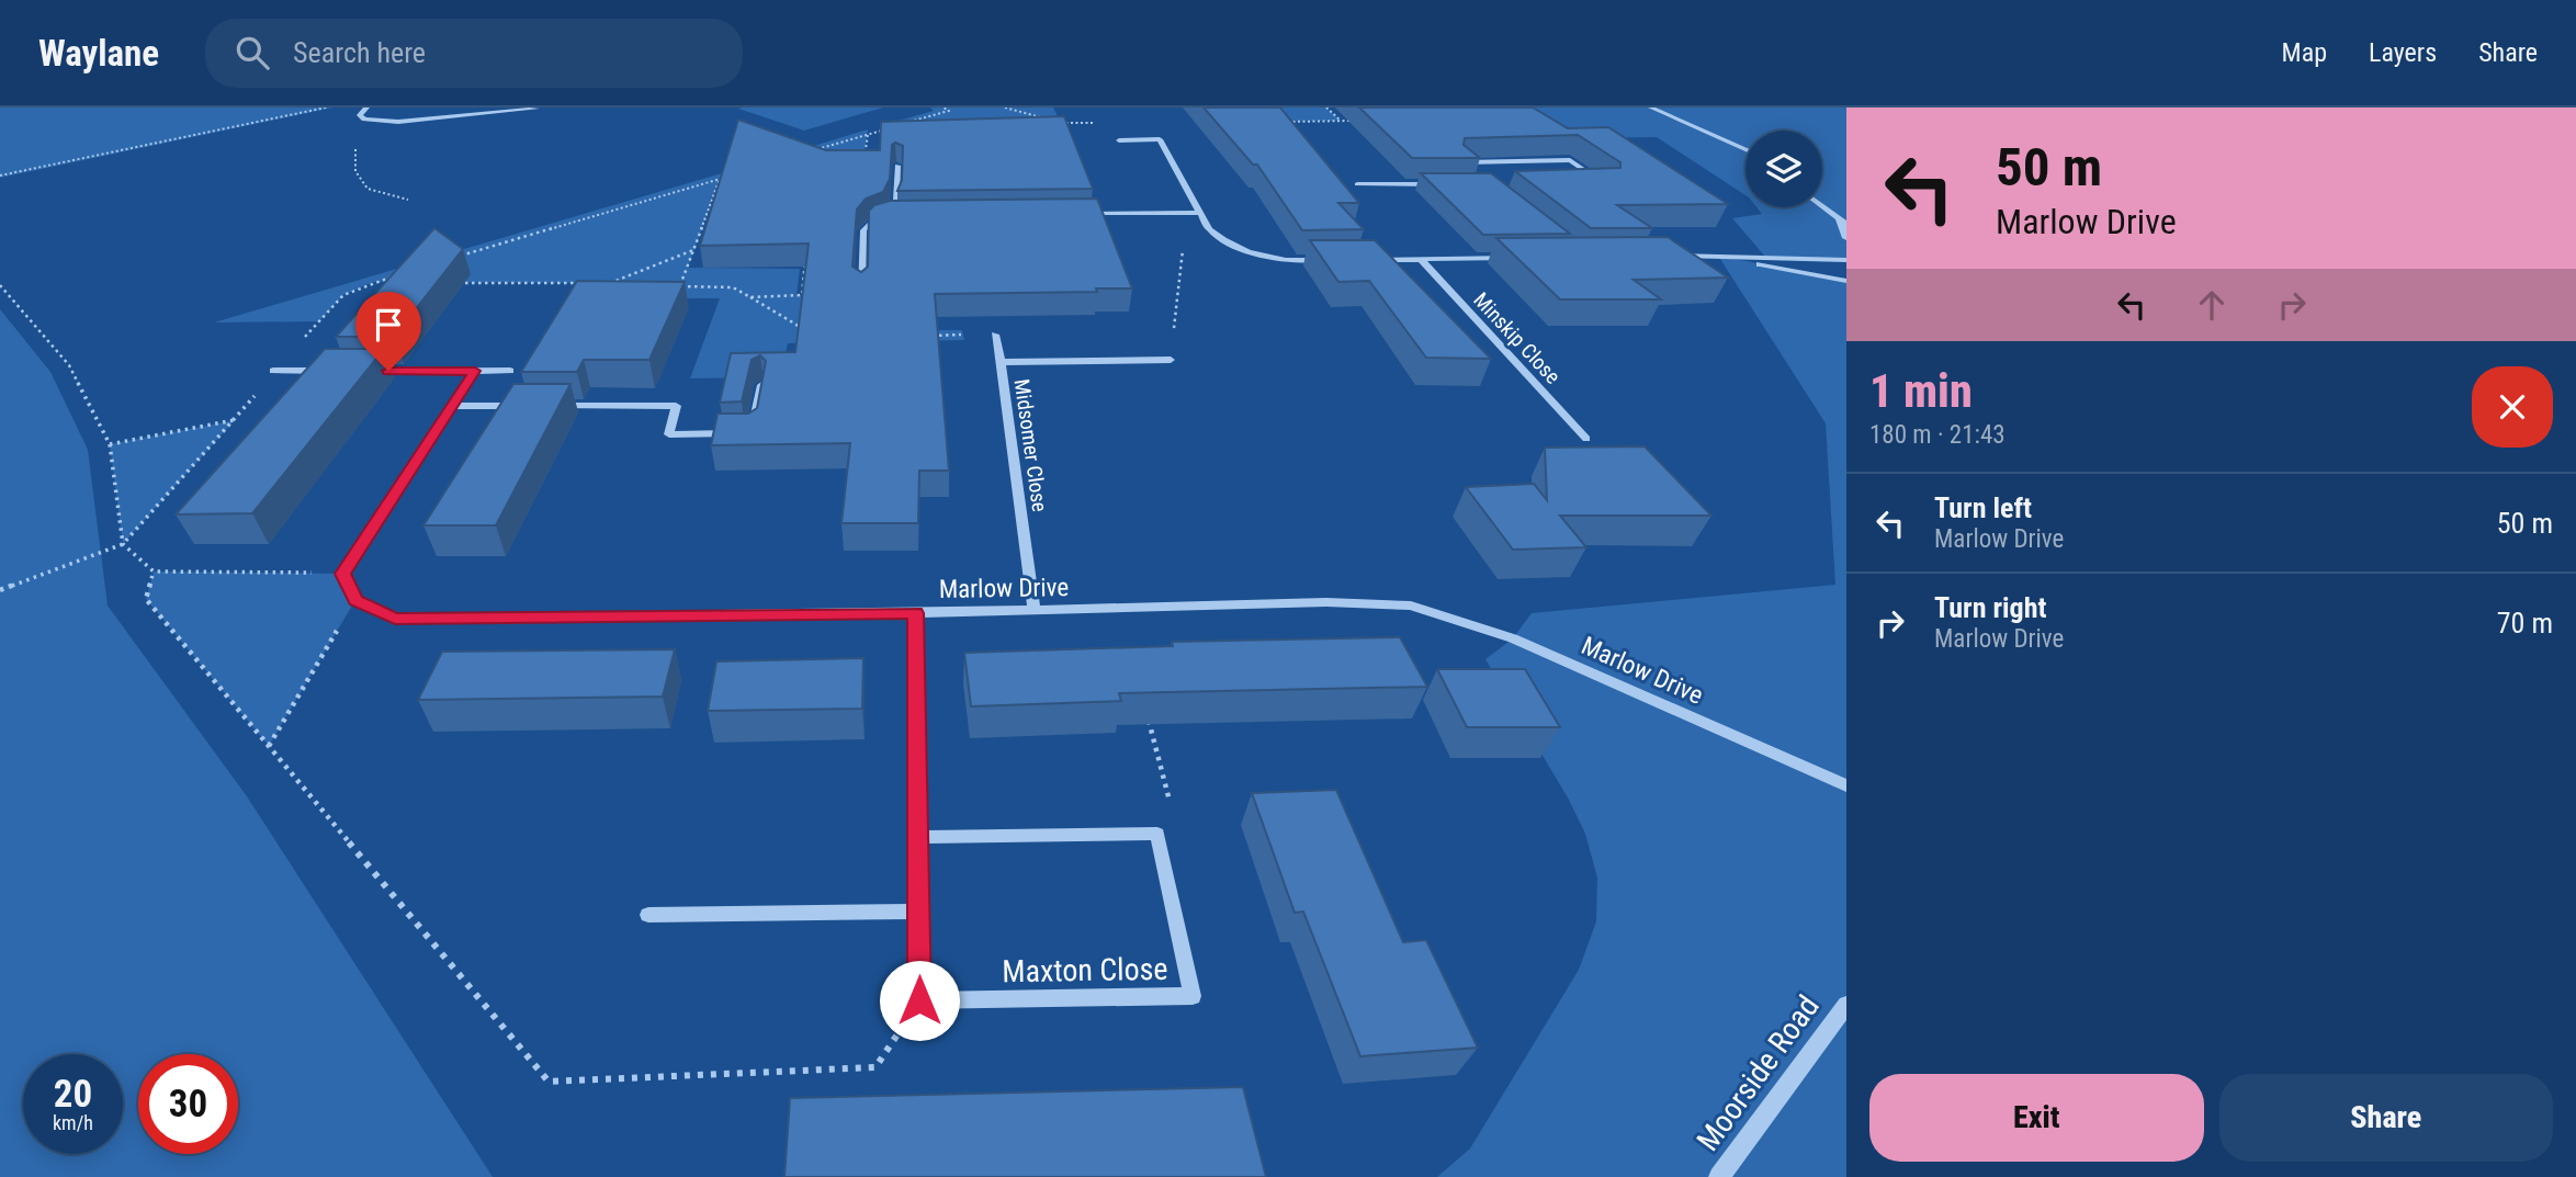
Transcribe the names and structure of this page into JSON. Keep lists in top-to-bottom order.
{
  "streets": {
    "street": [
      "Minskip Close",
      "Midsomer Close",
      "Marlow Drive",
      "Maxton Close",
      "Moorside Road"
    ]
  },
  "crossings": [
    ["Midsomer Close", "Marlow Drive"]
  ],
  "page": {
    "header": "Waylane",
    "search": "Search here",
    "nav": ["Map", "Layers", "Share"],
    "turn": ["50 m", "Marlow Drive"],
    "heading": ["1 min", "180 m · 21:43"],
    "list": [
      {
        "name": "Turn left",
        "note": "Marlow Drive",
        "value": "50 m"
      },
      {
        "name": "Turn right",
        "note": "Marlow Drive",
        "value": "70 m"
      }
    ],
    "speed": "20 km/h",
    "limit": "30",
    "buttons": ["Exit", "Share"]
  }
}
